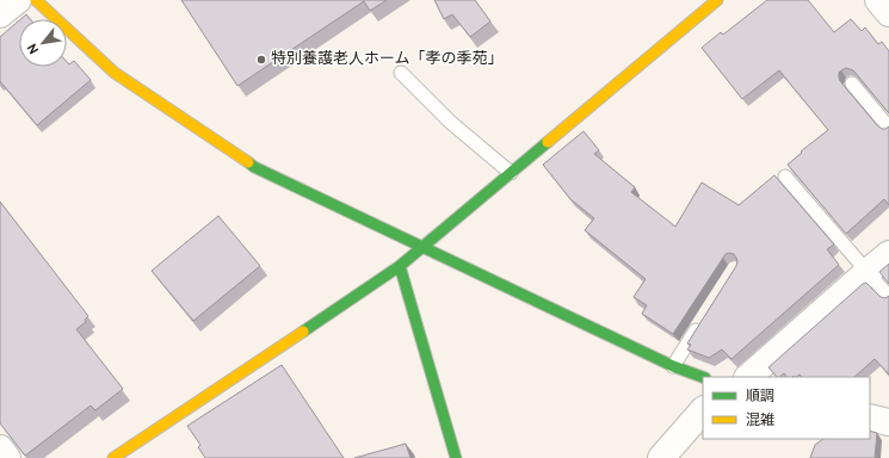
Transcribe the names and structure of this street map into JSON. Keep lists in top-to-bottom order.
{
  "places": ["特別養護老人ホーム「孝の季苑」"],
  "legend": ["順調", "混雑"],
  "north": "bottom left"
}
